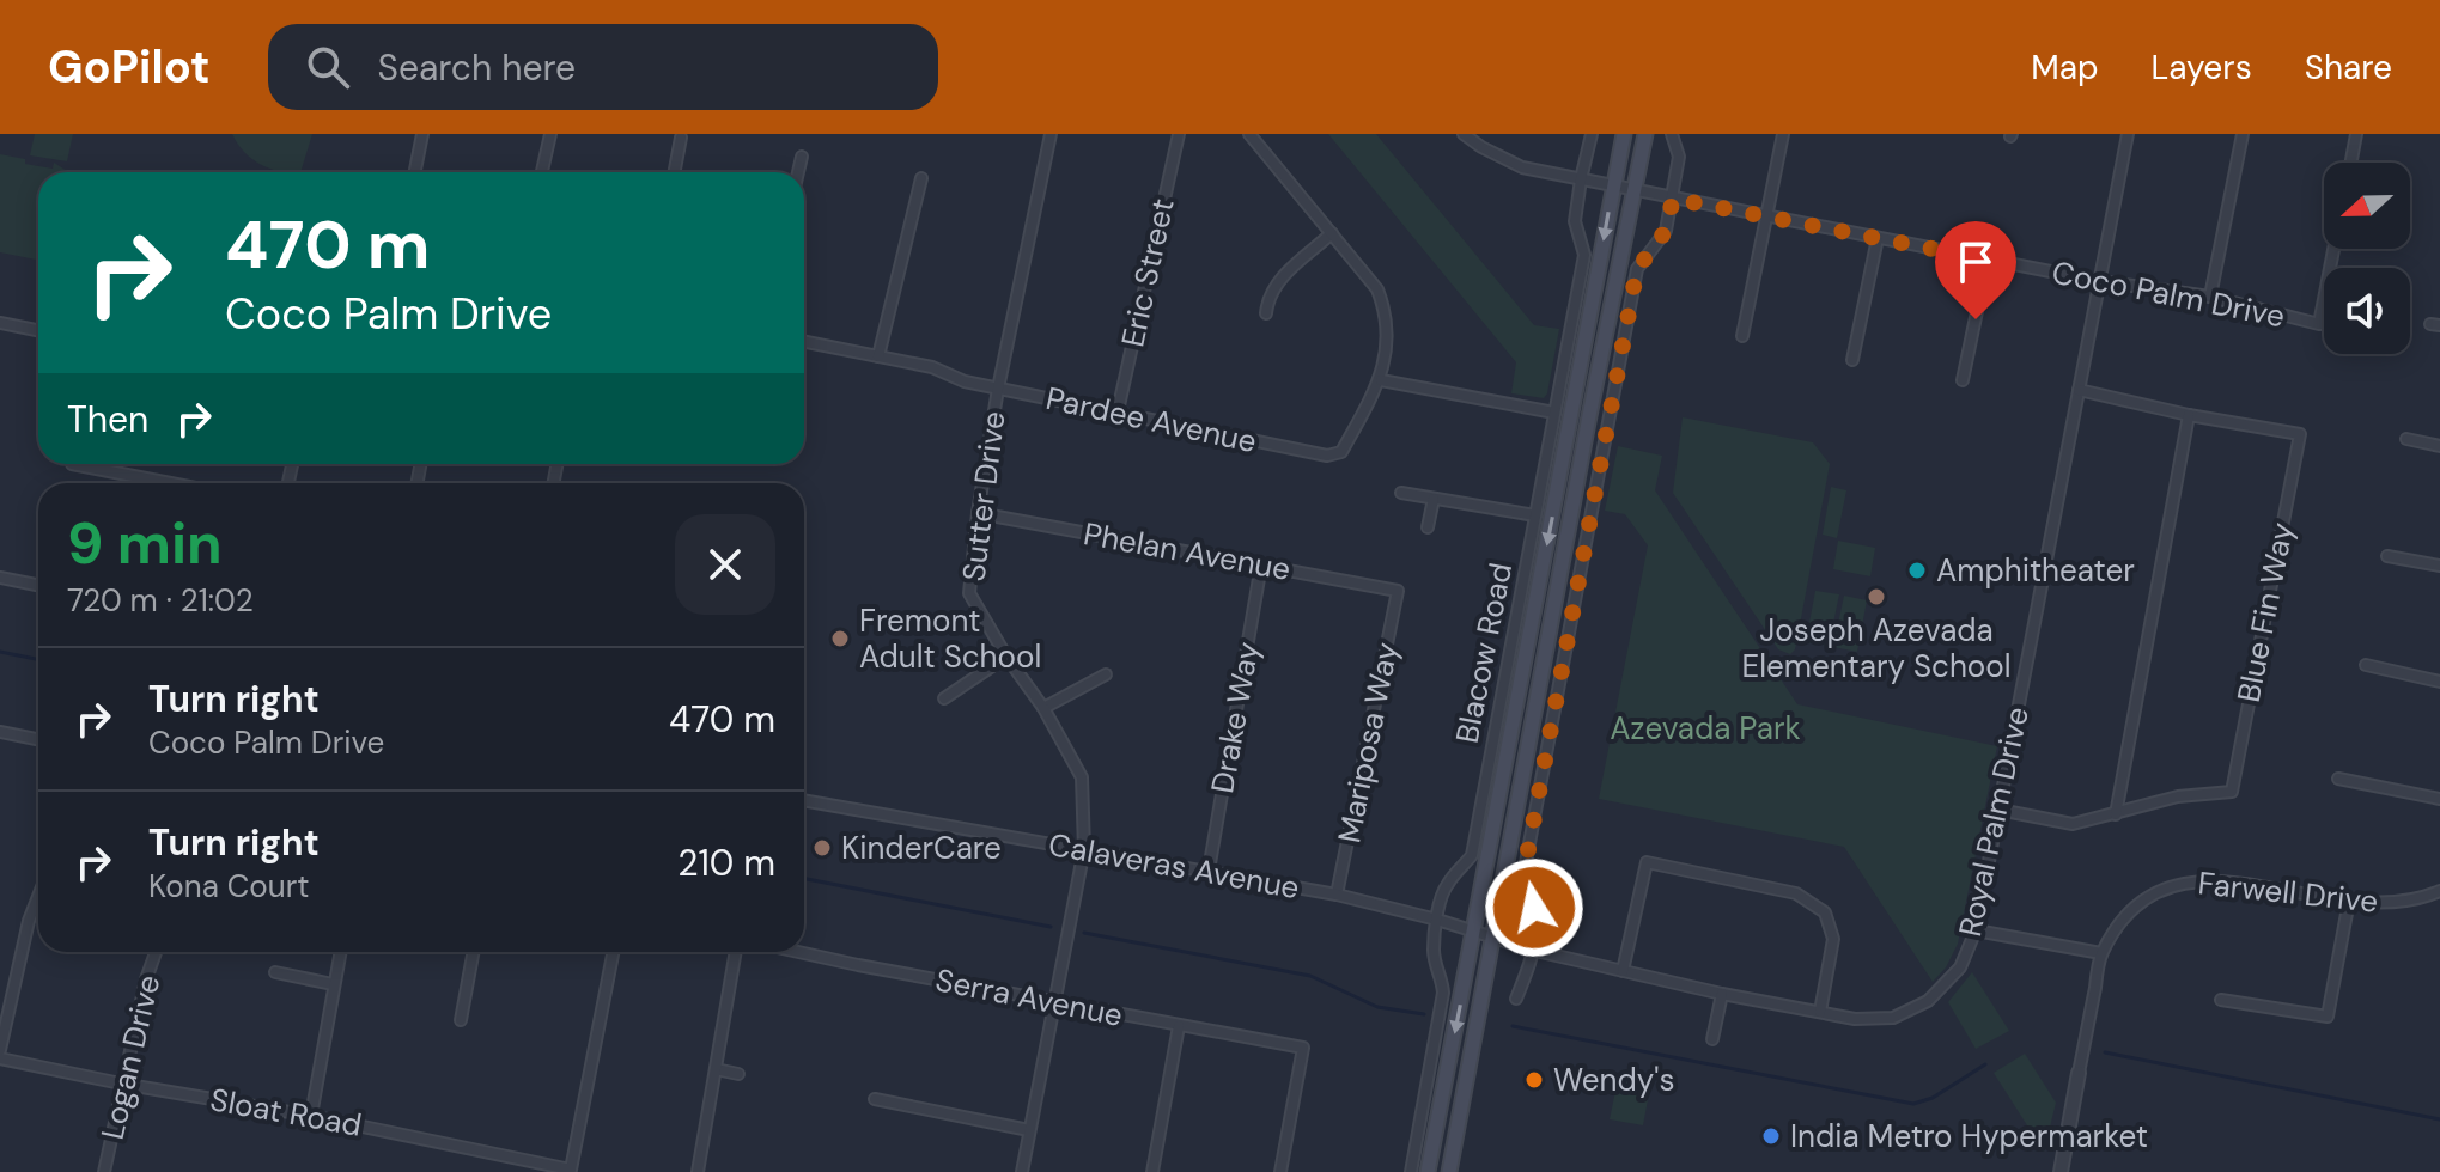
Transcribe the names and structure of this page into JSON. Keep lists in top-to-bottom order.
{
  "streets": {
    "main road": ["Blacow Road"],
    "street": [
      "Eric Street",
      "Coco Palm Drive",
      "Pardee Avenue",
      "Sutter Drive",
      "Phelan Avenue",
      "Blue Fin Way",
      "Drake Way",
      "Mariposa Way",
      "Royal Palm Drive",
      "Calaveras Avenue",
      "Farwell Drive",
      "Serra Avenue",
      "Logan Drive",
      "Sloat Road"
    ]
  },
  "crossings": [
    ["Eric Street", "Pardee Avenue"],
    ["Coco Palm Drive", "Blacow Road"],
    ["Coco Palm Drive", "Royal Palm Drive"],
    ["Pardee Avenue", "Sutter Drive"],
    ["Sutter Drive", "Phelan Avenue"],
    ["Sutter Drive", "Calaveras Avenue"],
    ["Sutter Drive", "Serra Avenue"],
    ["Phelan Avenue", "Drake Way"],
    ["Phelan Avenue", "Mariposa Way"],
    ["Blacow Road", "Royal Palm Drive"],
    ["Blacow Road", "Calaveras Avenue"],
    ["Drake Way", "Calaveras Avenue"],
    ["Mariposa Way", "Calaveras Avenue"],
    ["Royal Palm Drive", "Calaveras Avenue"],
    ["Logan Drive", "Sloat Road"]
  ],
  "parks": ["Azevada Park"],
  "places": [
    "Amphitheater",
    "Joseph Azevada Elementary School",
    "Fremont Adult School",
    "KinderCare",
    "Wendy's",
    "India Metro Hypermarket"
  ],
  "north": "left",
  "page": {
    "header": "GoPilot",
    "search": "Search here",
    "nav": ["Map", "Layers", "Share"],
    "turn": ["470 m", "Coco Palm Drive"],
    "then": "Then",
    "heading": ["9 min", "720 m · 21:02"],
    "list": [
      {
        "name": "Turn right",
        "note": "Coco Palm Drive",
        "value": "470 m"
      },
      {
        "name": "Turn right",
        "note": "Kona Court",
        "value": "210 m"
      }
    ]
  }
}
